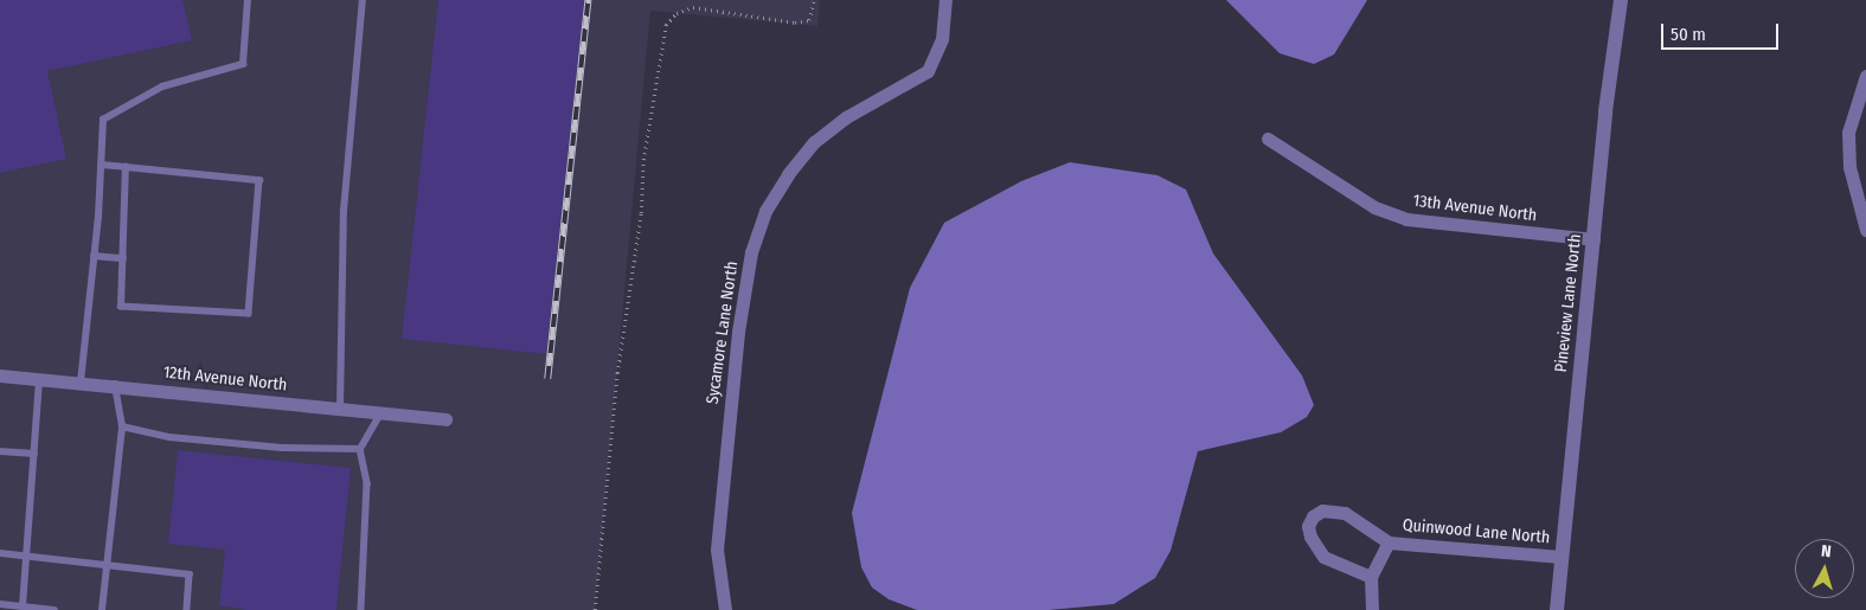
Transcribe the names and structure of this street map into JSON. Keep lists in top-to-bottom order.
{
  "streets": {
    "street": [
      "13th Avenue North",
      "Pineview Lane North",
      "Sycamore Lane North",
      "12th Avenue North",
      "Quinwood Lane North"
    ]
  },
  "crossings": [
    ["13th Avenue North", "Pineview Lane North"],
    ["Pineview Lane North", "Quinwood Lane North"]
  ],
  "scale_bar": "50 m",
  "north": "top"
}
